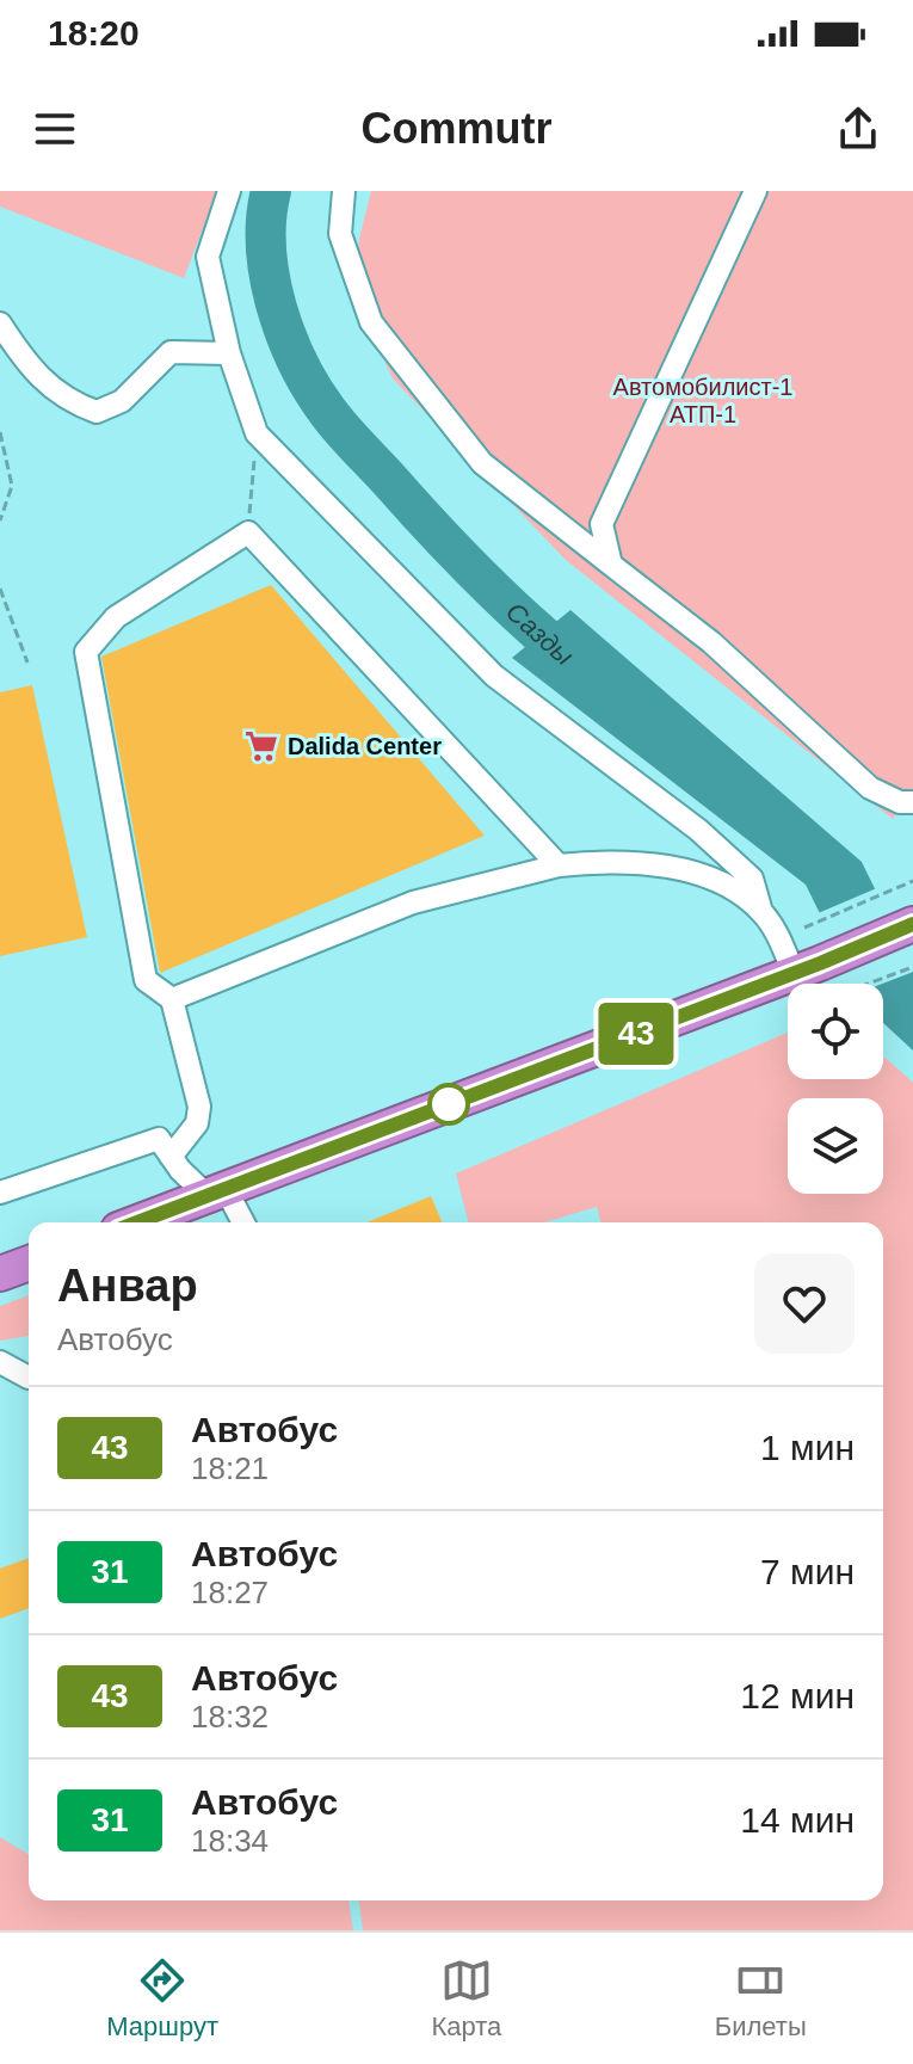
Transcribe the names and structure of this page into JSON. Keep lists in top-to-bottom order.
{
  "water": ["Сазды"],
  "parks": ["Автомобилист-1 АТП-1"],
  "places": {
    "supermarket": ["Dalida Center"]
  },
  "lines": ["bus line 43"],
  "page": {
    "status": "18:20",
    "header": "Commutr",
    "on_map": "43",
    "heading": ["Анвар", "Автобус"],
    "list": [
      {
        "mark": "43",
        "name": "Автобус",
        "note": "18:21",
        "value": "1 мин"
      },
      {
        "mark": "31",
        "name": "Автобус",
        "note": "18:27",
        "value": "7 мин"
      },
      {
        "mark": "43",
        "name": "Автобус",
        "note": "18:32",
        "value": "12 мин"
      },
      {
        "mark": "31",
        "name": "Автобус",
        "note": "18:34",
        "value": "14 мин"
      }
    ],
    "tabs": ["Маршрут", "Карта", "Билеты"]
  }
}
